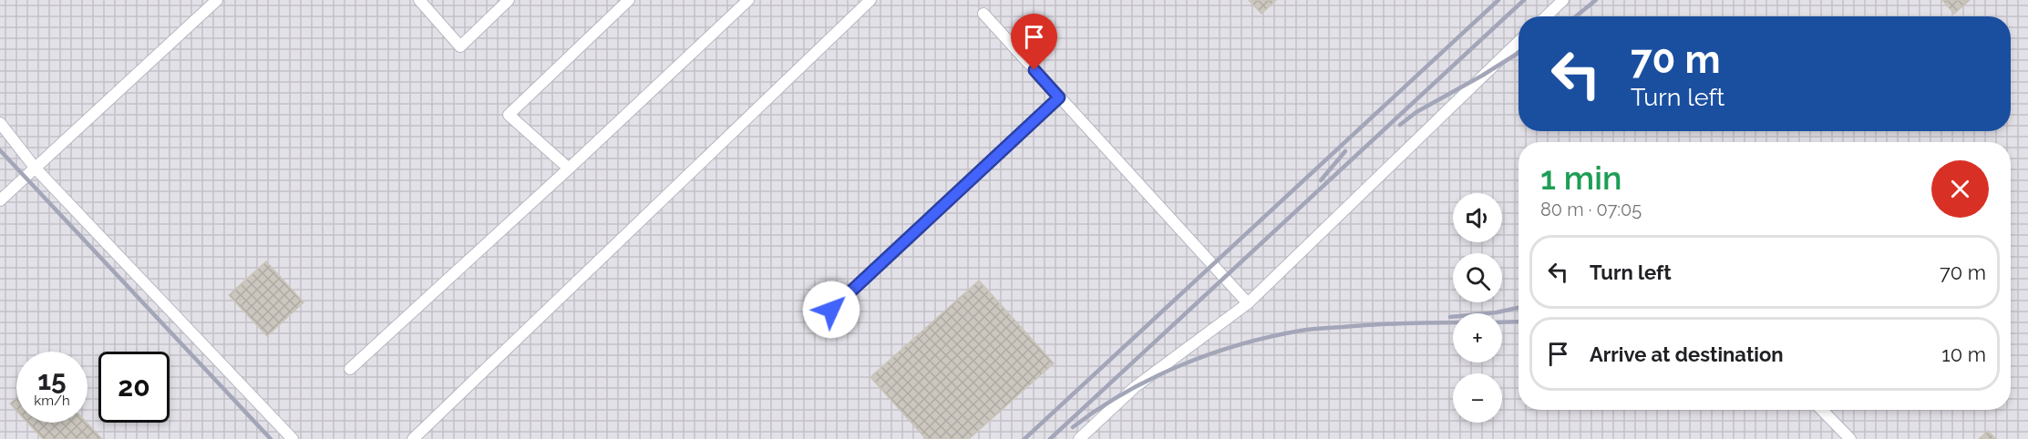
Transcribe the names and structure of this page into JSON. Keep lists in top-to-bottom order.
{
  "page": {
    "turn": ["70 m", "Turn left"],
    "heading": ["1 min", "80 m · 07:05"],
    "map_buttons": ["+", "−"],
    "list": [
      {
        "name": "Turn left",
        "value": "70 m"
      },
      {
        "name": "Arrive at destination",
        "value": "10 m"
      }
    ],
    "speed": "15 km/h",
    "limit": "20"
  }
}
